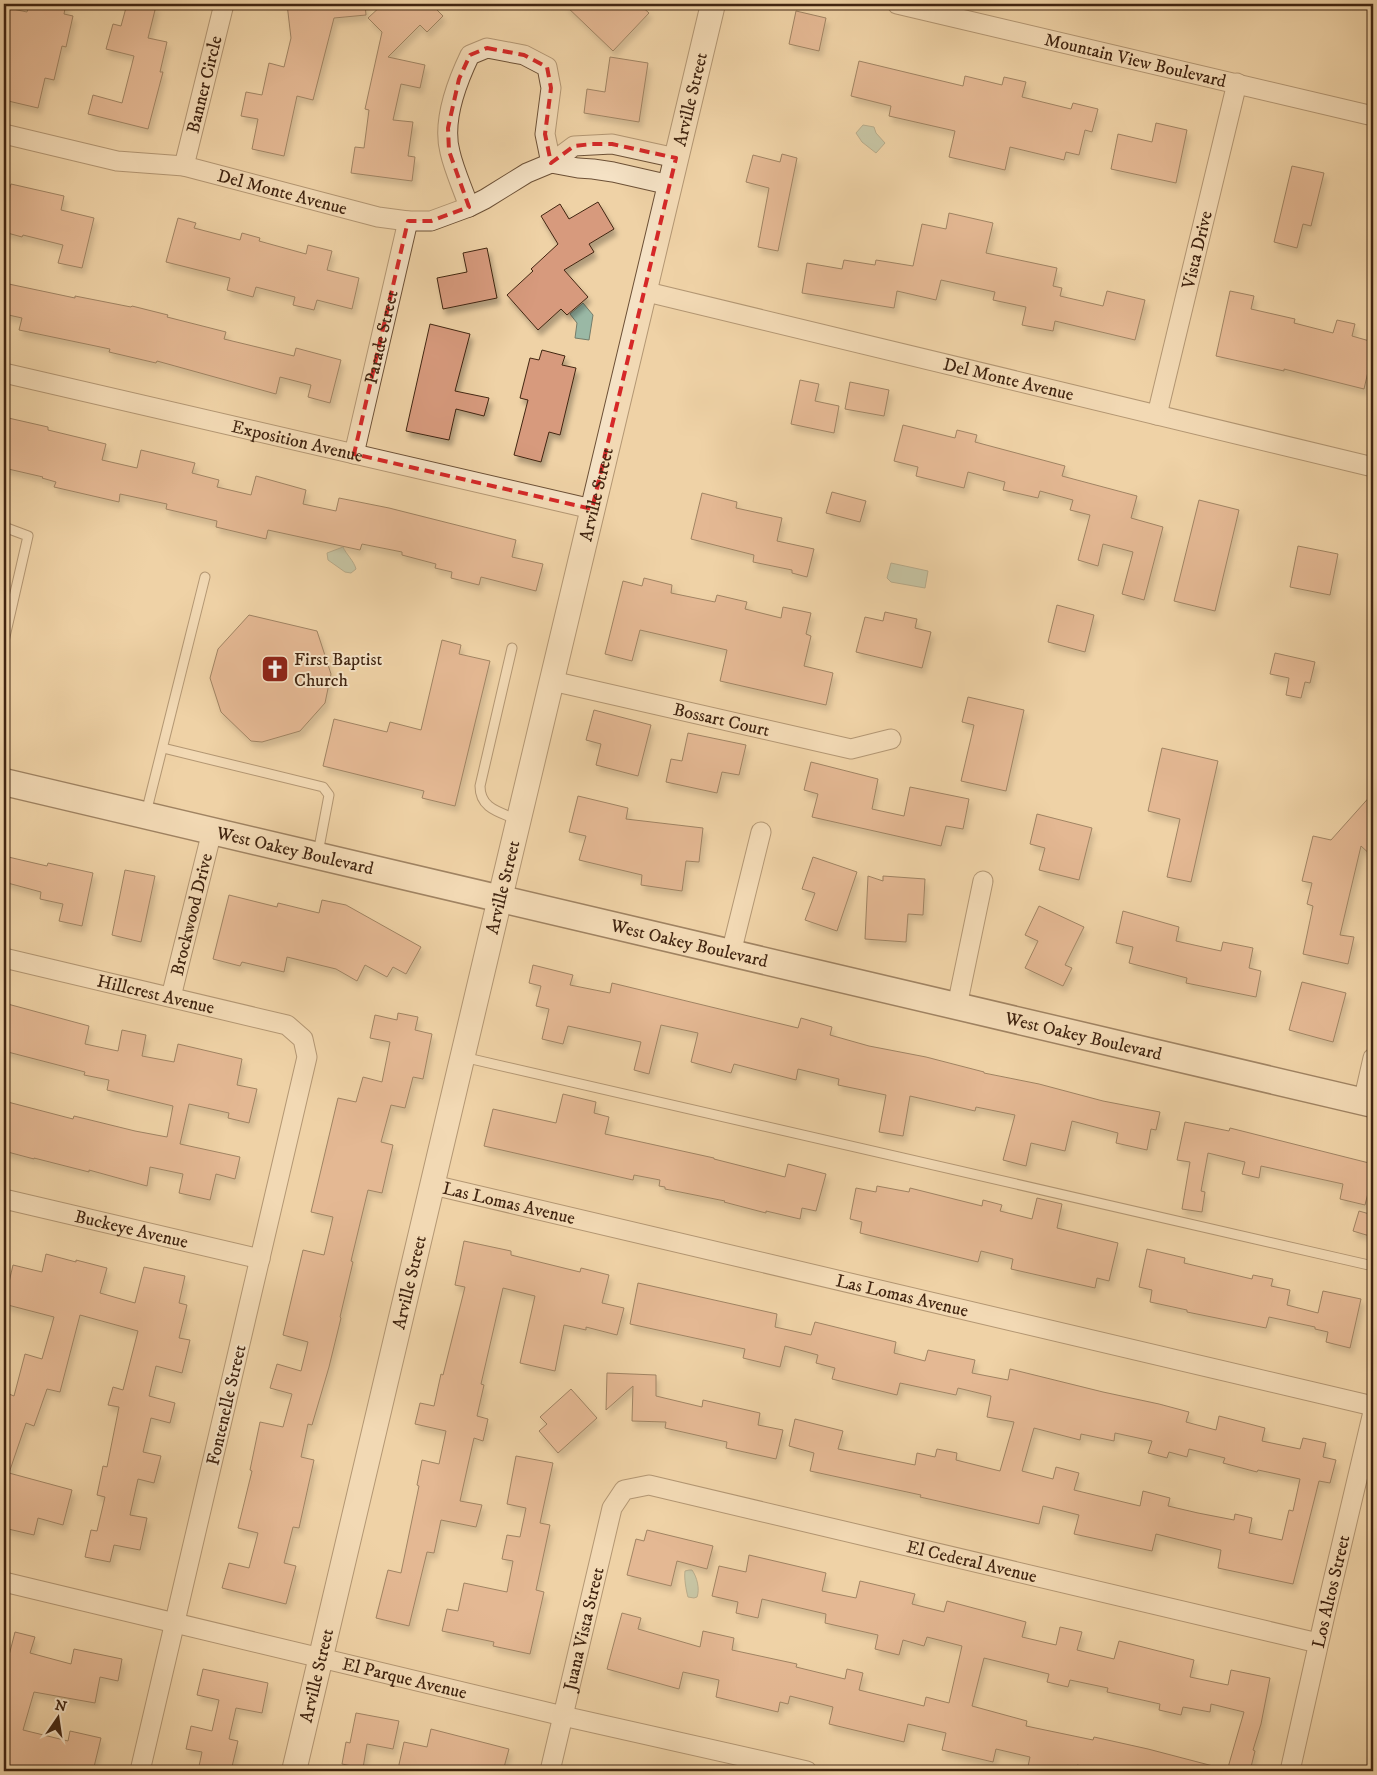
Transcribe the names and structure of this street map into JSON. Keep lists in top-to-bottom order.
{
  "streets": {
    "main road": ["West Oakey Boulevard"],
    "street": [
      "Mountain View Boulevard",
      "Banner Circle",
      "Arville Street",
      "Del Monte Avenue",
      "Vista Drive",
      "Parade Street",
      "Exposition Avenue",
      "Bossart Court",
      "Brockwood Drive",
      "Hillcrest Avenue",
      "Las Lomas Avenue",
      "Buckeye Avenue",
      "Fontenelle Street",
      "El Cederal Avenue",
      "Los Altos Street",
      "Juana Vista Street",
      "El Parque Avenue"
    ]
  },
  "crossings": [
    ["Mountain View Boulevard", "Vista Drive"],
    ["Banner Circle", "Del Monte Avenue"],
    ["Arville Street", "Del Monte Avenue"],
    ["Arville Street", "Exposition Avenue"],
    ["Arville Street", "Bossart Court"],
    ["Arville Street", "West Oakey Boulevard"],
    ["Arville Street", "Las Lomas Avenue"],
    ["Arville Street", "El Parque Avenue"],
    ["Del Monte Avenue", "Vista Drive"],
    ["Del Monte Avenue", "Parade Street"],
    ["Parade Street", "Exposition Avenue"],
    ["West Oakey Boulevard", "Brockwood Drive"],
    ["Brockwood Drive", "Hillcrest Avenue"],
    ["Hillcrest Avenue", "Fontenelle Street"],
    ["Buckeye Avenue", "Fontenelle Street"],
    ["Fontenelle Street", "El Parque Avenue"],
    ["El Cederal Avenue", "Los Altos Street"],
    ["El Cederal Avenue", "Juana Vista Street"],
    ["Juana Vista Street", "El Parque Avenue"]
  ],
  "places": {
    "church": ["First Baptist Church"]
  },
  "north": "top"
}
